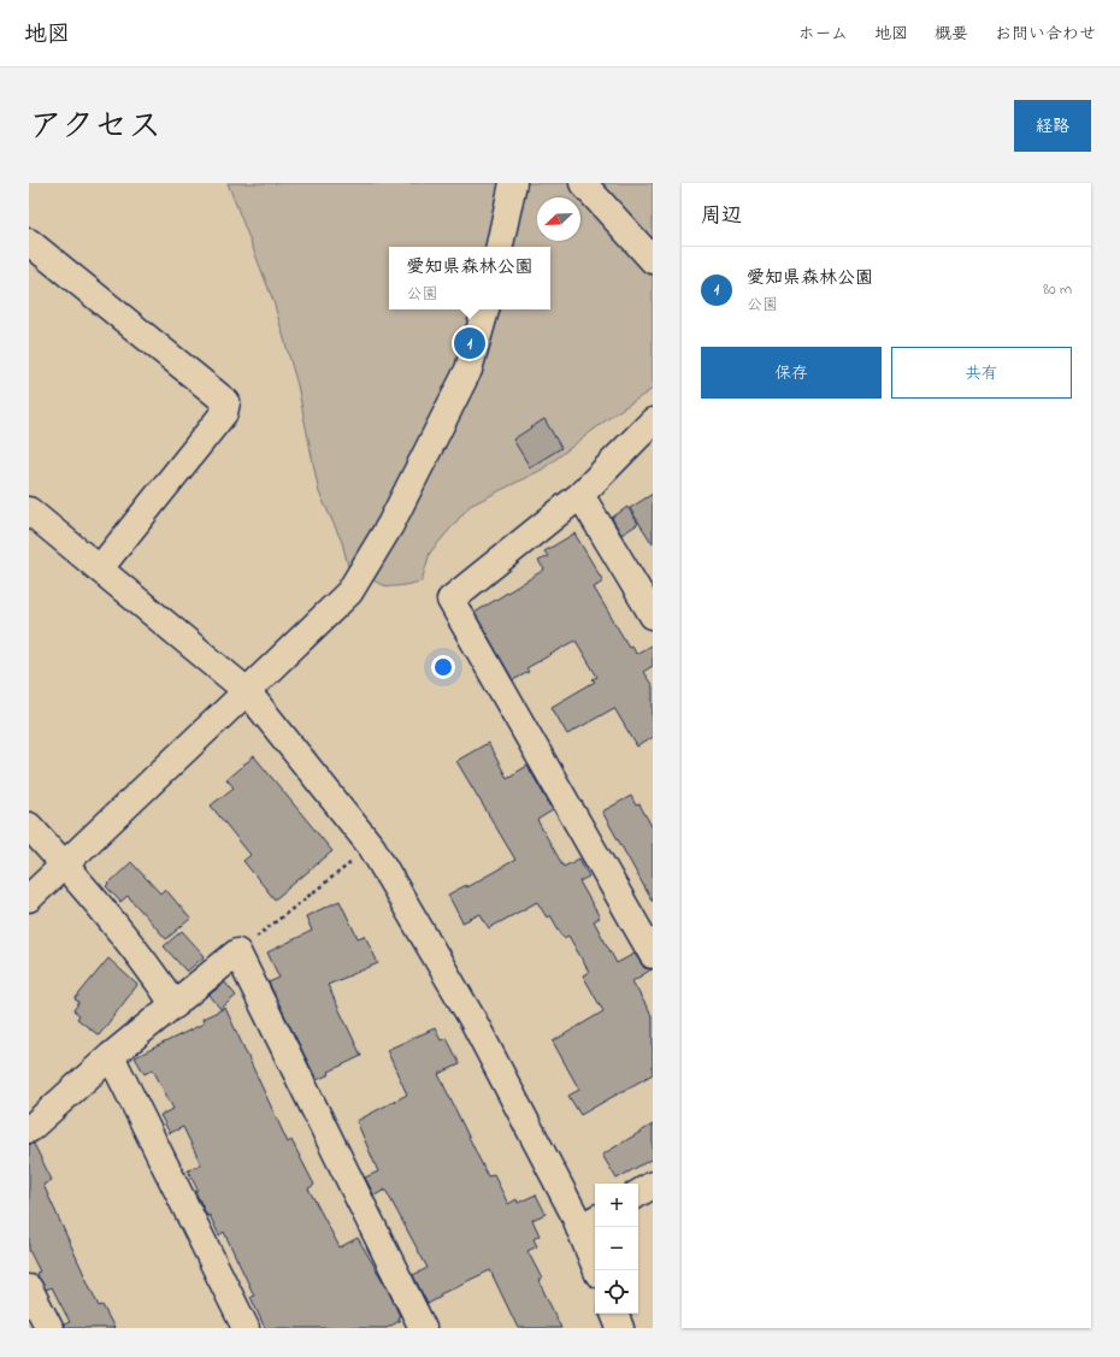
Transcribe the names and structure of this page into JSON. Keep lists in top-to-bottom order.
{
  "north": "bottom left",
  "page": {
    "header": "地図",
    "nav": [
      "ホーム",
      "地図",
      "概要",
      "お問い合わせ"
    ],
    "title": "アクセス",
    "buttons": [
      "経路",
      ["保存", "共有"]
    ],
    "heading": "周辺",
    "list": [
      {
        "mark": "1",
        "name": "愛知県森林公園",
        "note": "公園",
        "value": "80 m"
      }
    ],
    "popup": ["愛知県森林公園", "公園"],
    "pins": "1",
    "map_buttons": ["+", "−"]
  }
}
